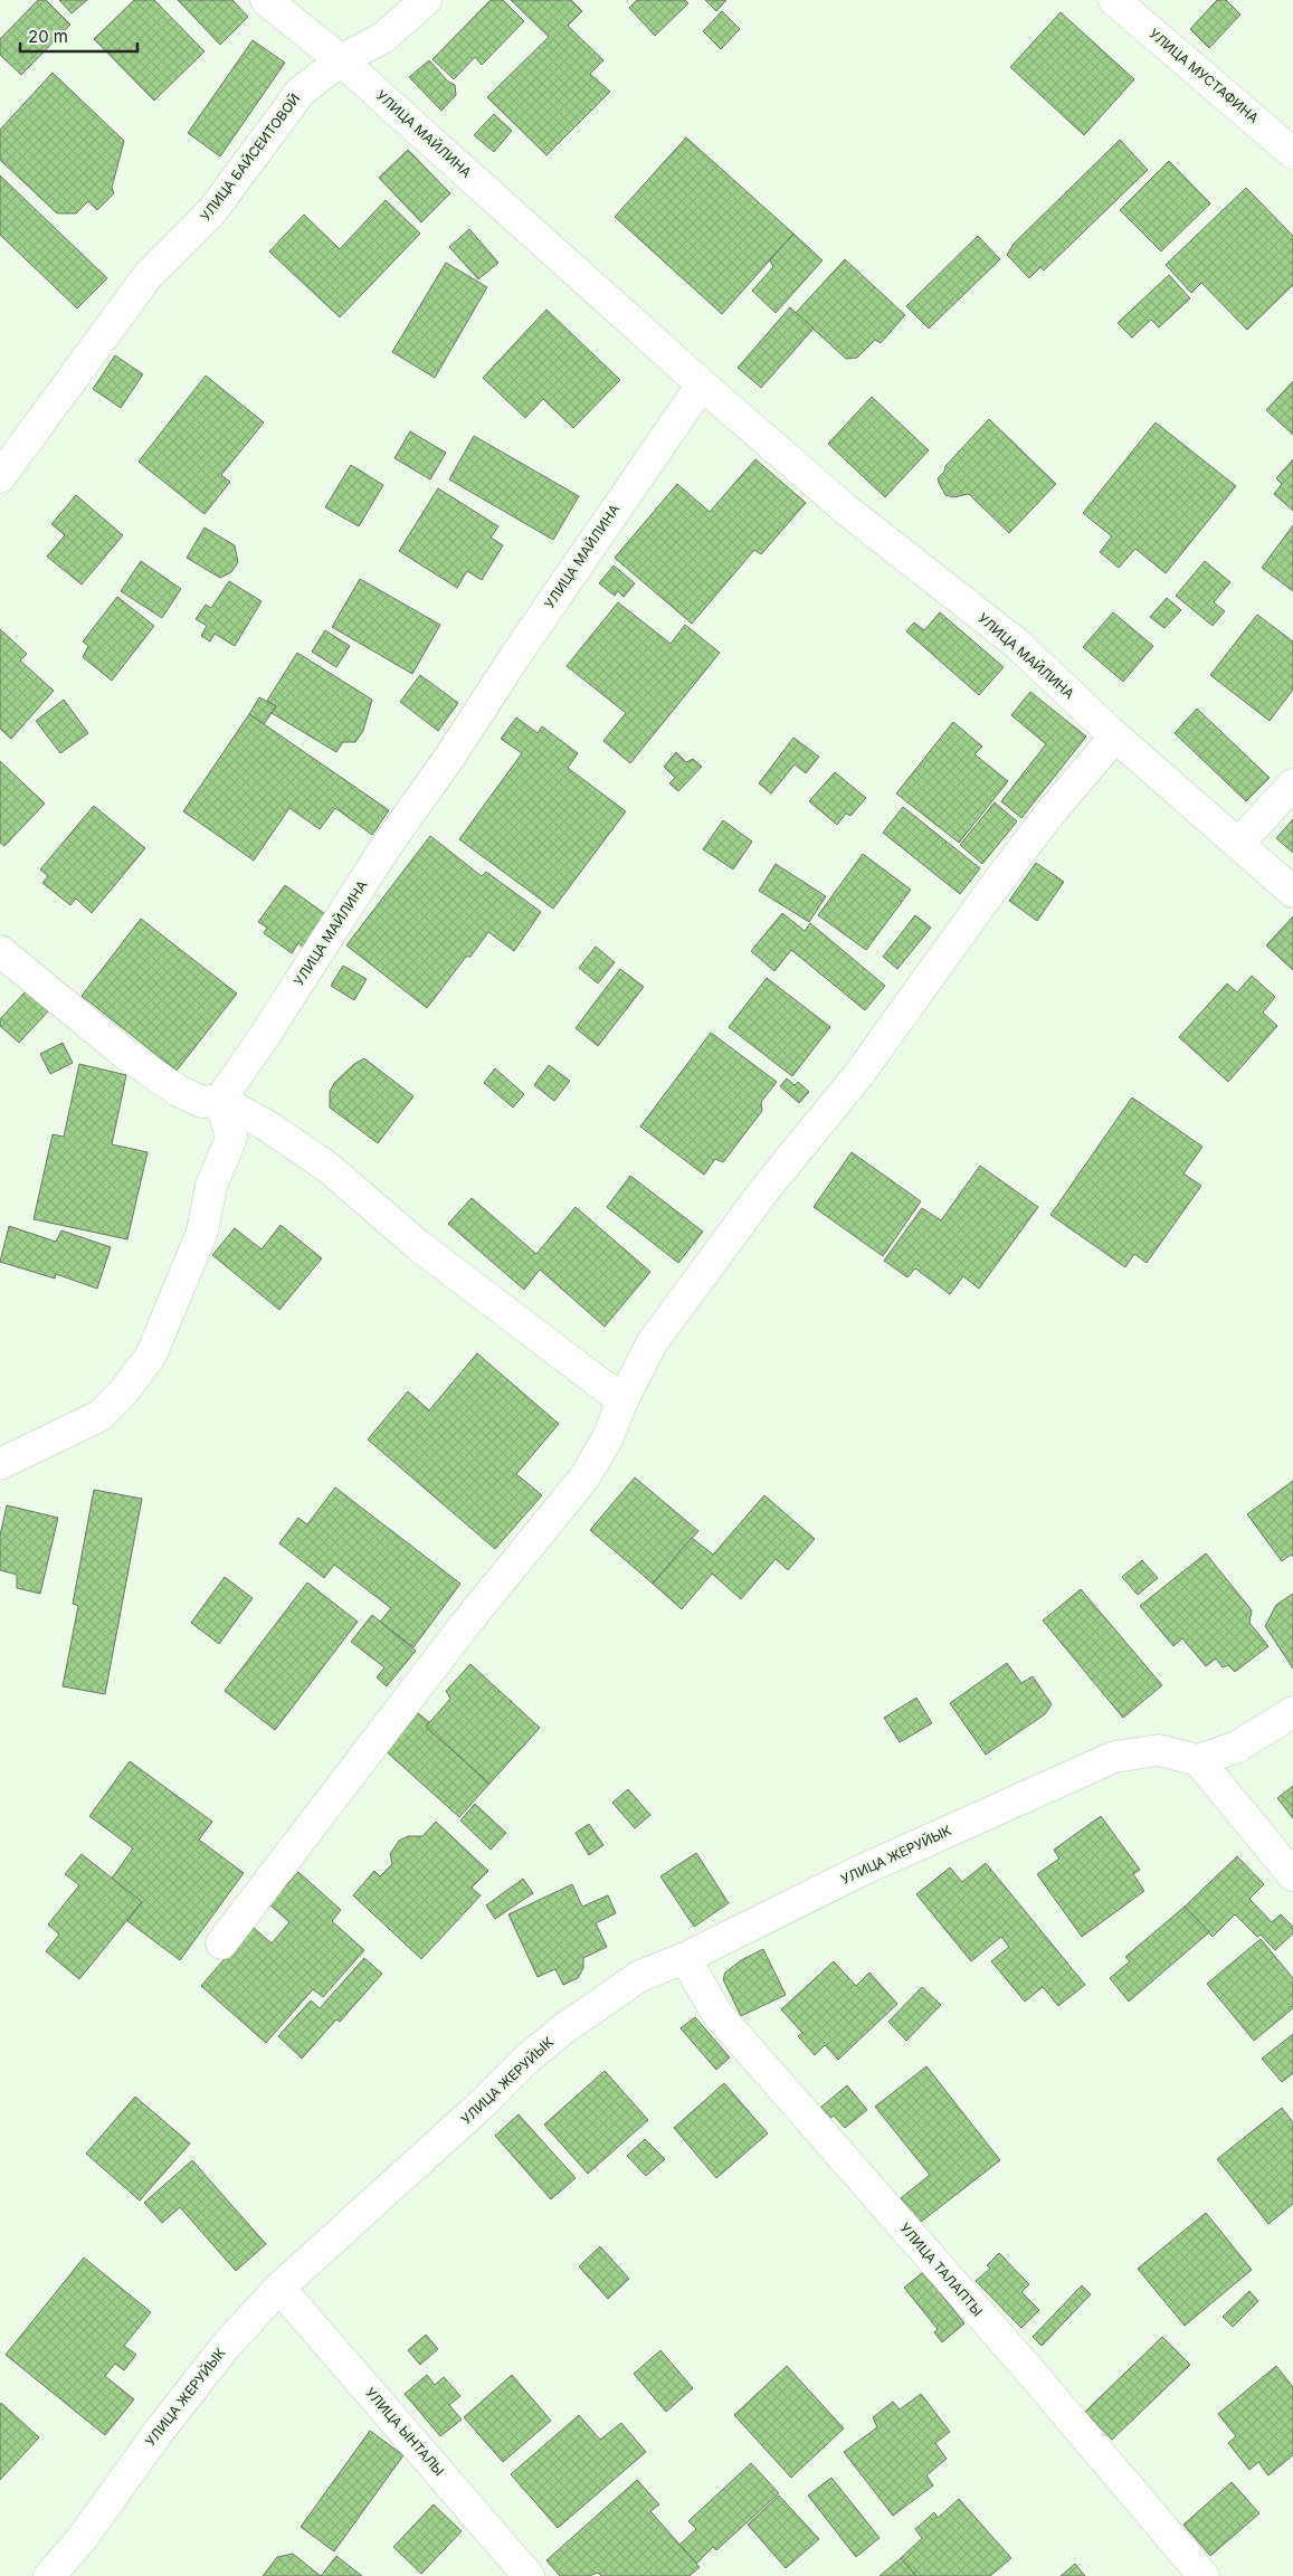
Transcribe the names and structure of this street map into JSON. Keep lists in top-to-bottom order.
{
  "streets": {
    "street": [
      "УЛИЦА МУСТАФИНА",
      "УЛИЦА МАЙЛИНА",
      "УЛИЦА БАЙСЕИТОВОЙ",
      "УЛИЦА ЖЕРУЙЫК",
      "УЛИЦА ТАЛАПТЫ",
      "УЛИЦА ЫНТАЛЫ"
    ]
  },
  "crossings": [
    ["УЛИЦА МАЙЛИНА", "УЛИЦА БАЙСЕИТОВОЙ"],
    ["УЛИЦА ЖЕРУЙЫК", "УЛИЦА ТАЛАПТЫ"],
    ["УЛИЦА ЖЕРУЙЫК", "УЛИЦА ЫНТАЛЫ"]
  ],
  "scale_bar": "20 m"
}
